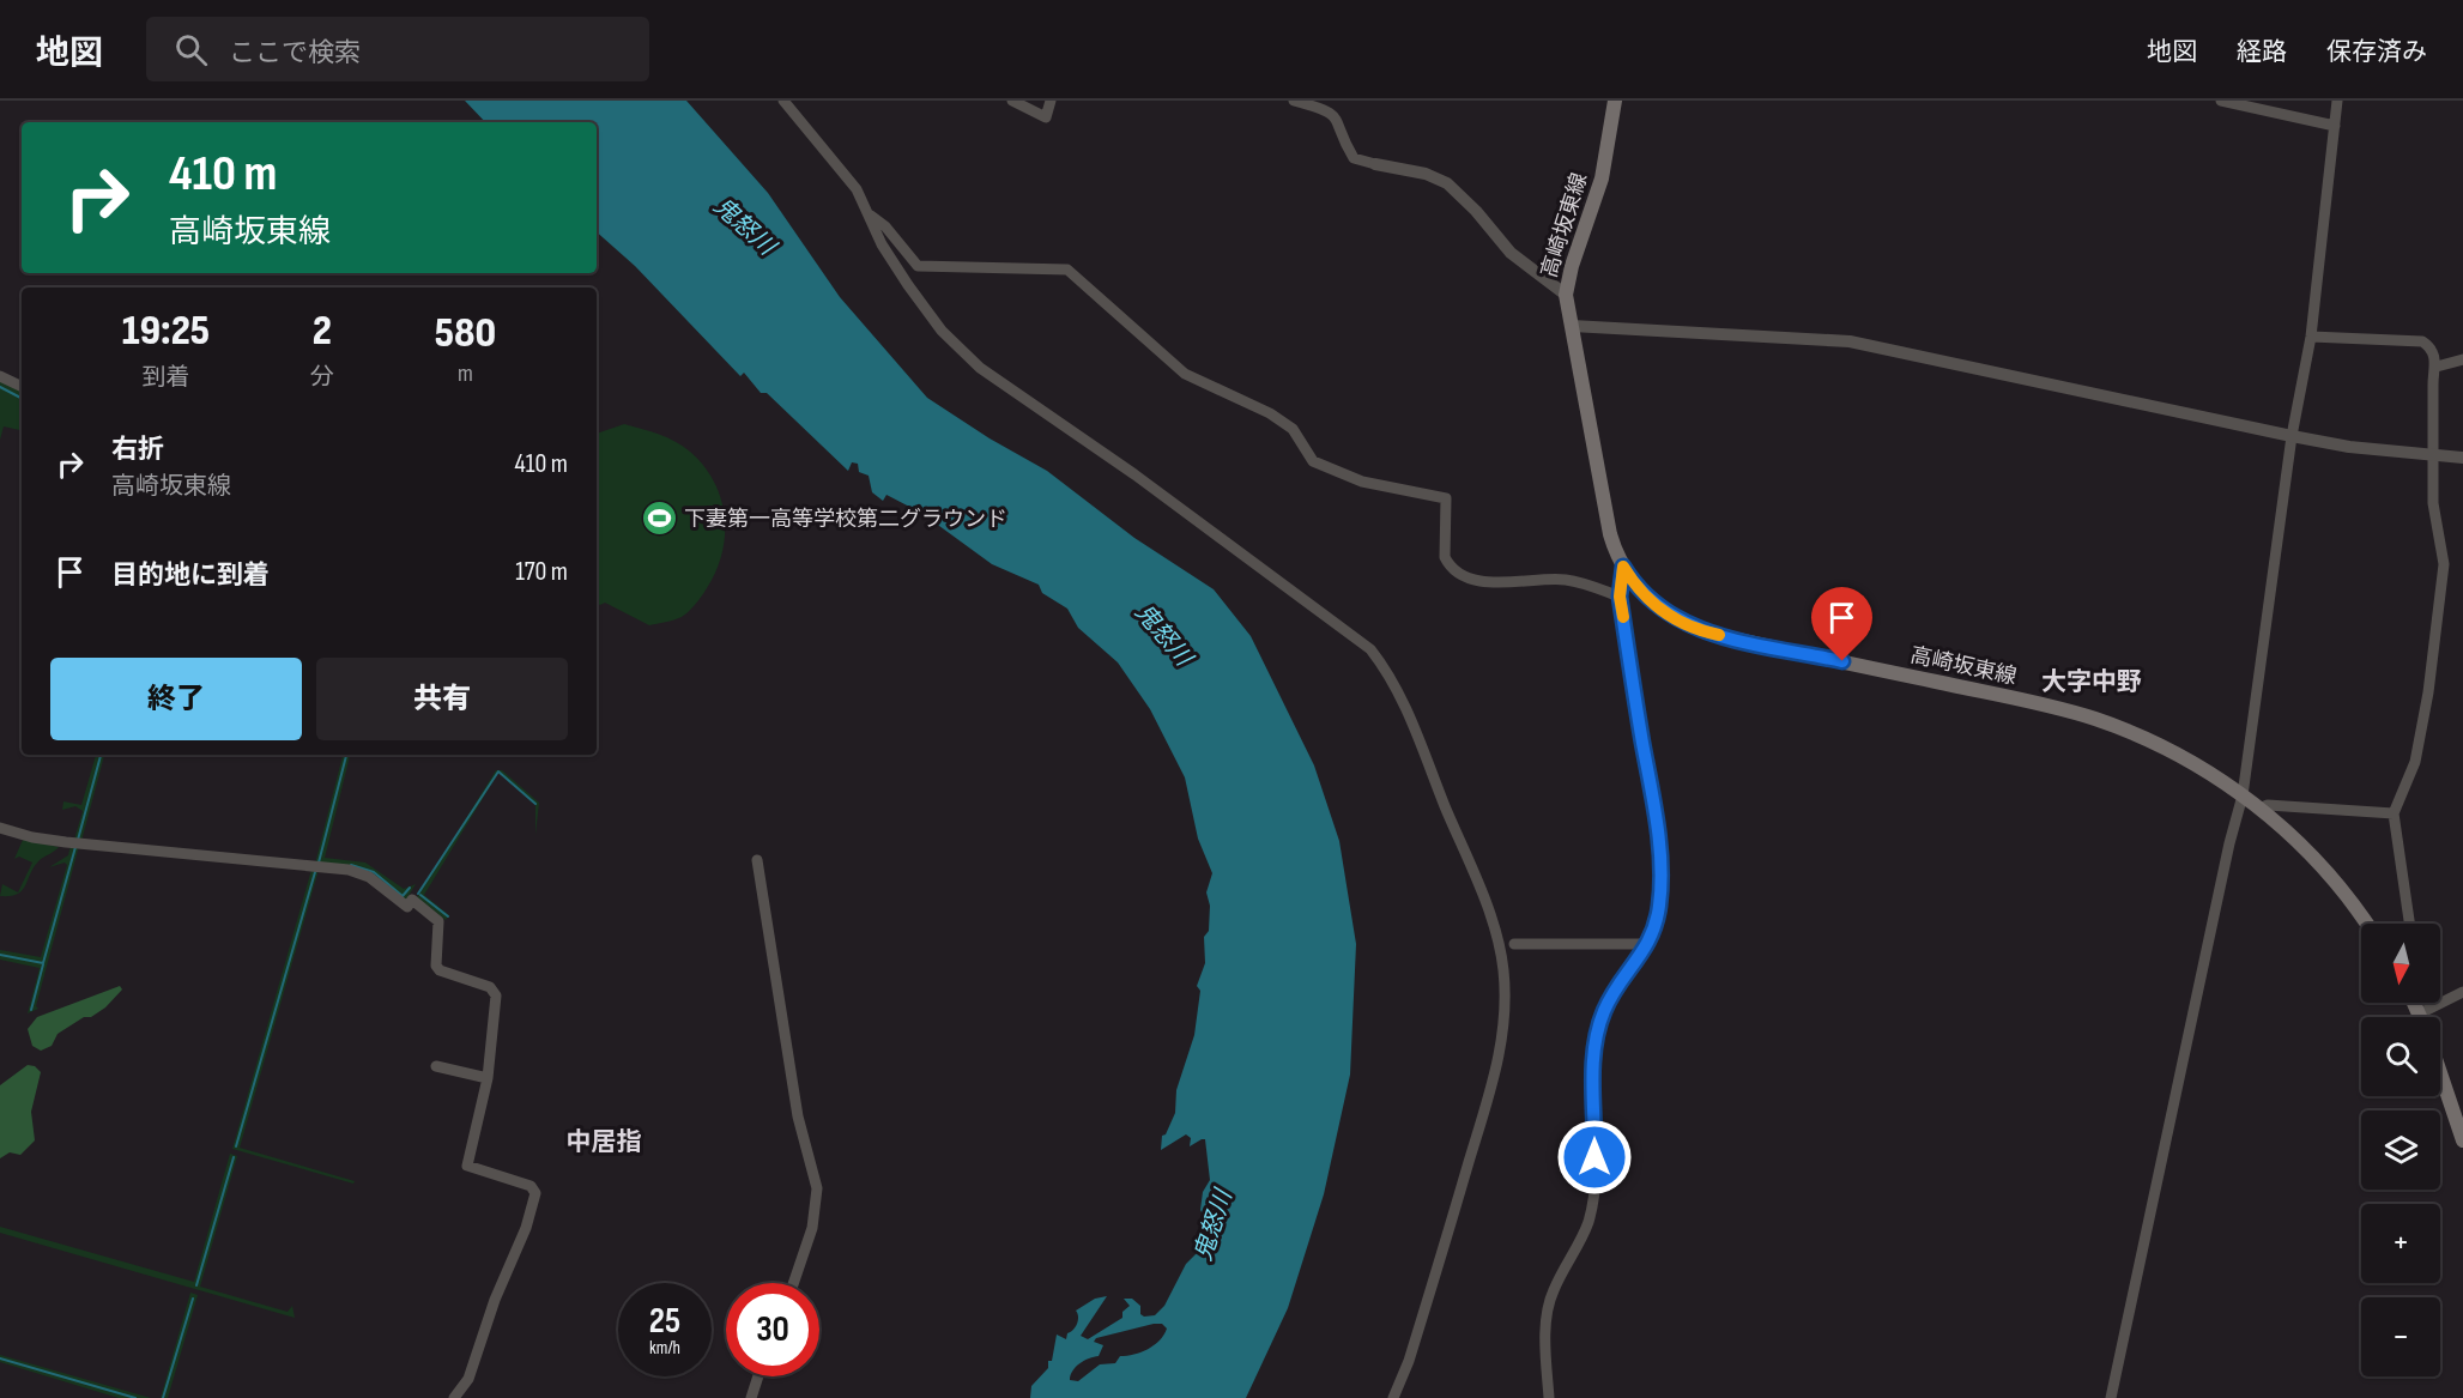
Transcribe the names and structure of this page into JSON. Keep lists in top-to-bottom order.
{
  "streets": {
    "main road": ["高崎坂東線"]
  },
  "districts": ["大字中野", "中居指"],
  "water": ["鬼怒川"],
  "places": {
    "sports": ["下妻第一高等学校第二グラウンド"]
  },
  "north": "bottom",
  "page": {
    "header": "地図",
    "search": "ここで検索",
    "nav": ["地図", "経路", "保存済み"],
    "turn": ["410 m", "高崎坂東線"],
    "eta": [
      "19:25",
      "到着",
      "2",
      "分",
      "580",
      "m"
    ],
    "list": [
      {
        "name": "右折",
        "note": "高崎坂東線",
        "value": "410 m"
      },
      {
        "name": "目的地に到着",
        "value": "170 m"
      }
    ],
    "buttons": ["終了", "共有"],
    "map_buttons": ["+", "−"],
    "speed": "25 km/h",
    "limit": "30"
  }
}
